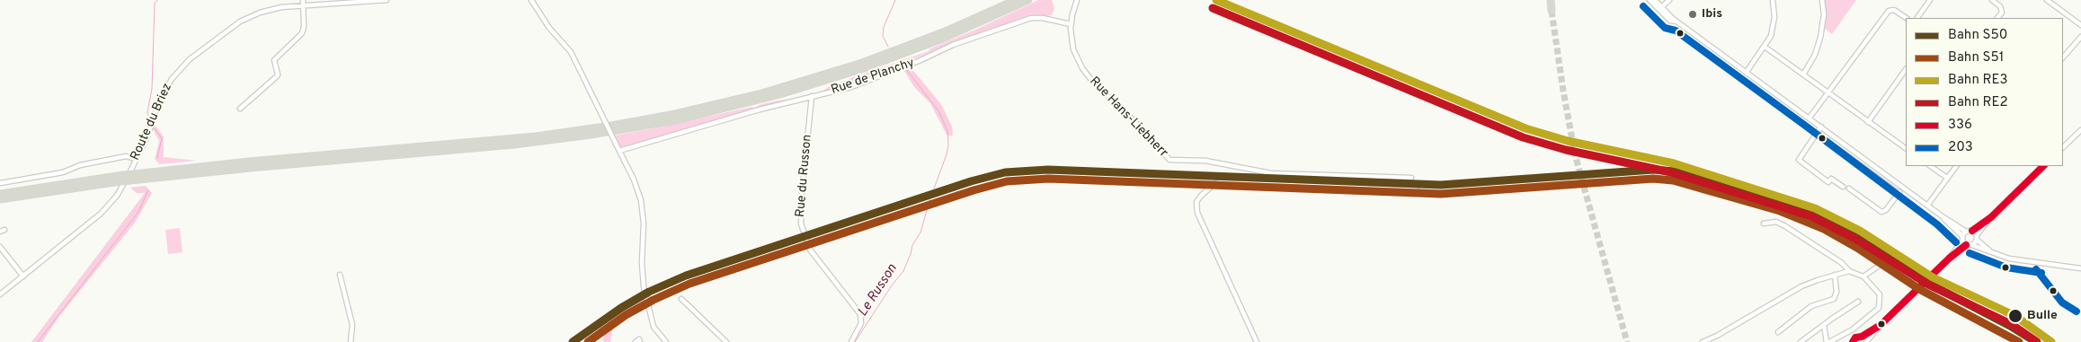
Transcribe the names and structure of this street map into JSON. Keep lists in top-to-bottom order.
{
  "streets": {
    "street": [
      "Rue de Planchy",
      "Rue Hans-Liebherr",
      "Route du Briez",
      "Rue du Russon"
    ]
  },
  "crossings": [
    ["Rue de Planchy", "Rue Hans-Liebherr"],
    ["Rue de Planchy", "Rue du Russon"]
  ],
  "water": ["Le Russon"],
  "places": ["Ibis", "Bulle"],
  "lines": [
    "rail line RE3",
    "transit line 203",
    "rail line RE2",
    "transit line 336",
    "rail line S50",
    "rail line S51"
  ],
  "legend": [
    "Bahn S50",
    "Bahn S51",
    "Bahn RE3",
    "Bahn RE2",
    "336",
    "203"
  ]
}
